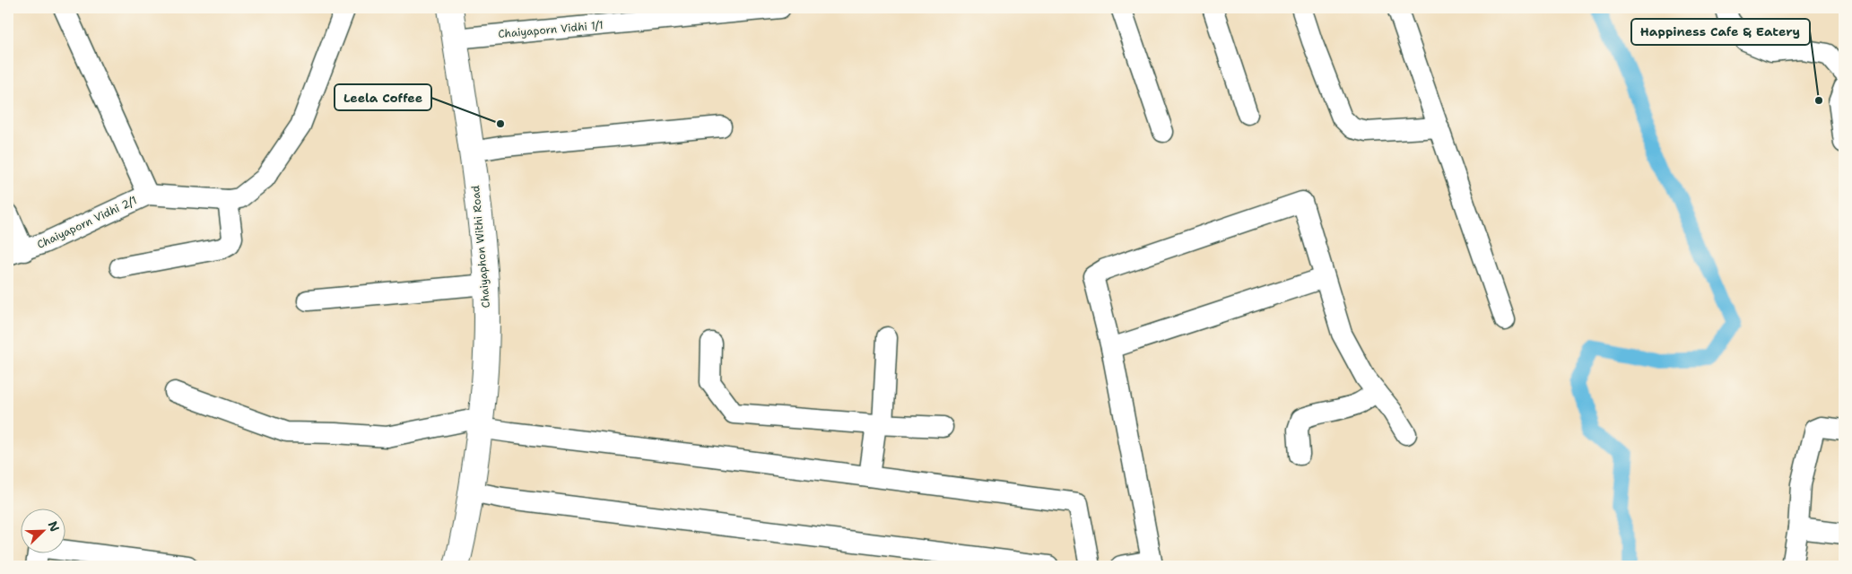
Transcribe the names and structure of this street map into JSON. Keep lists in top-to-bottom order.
{
  "streets": {
    "main road": ["Chaiyaphon Withi Road"],
    "street": ["Chaiyaporn Vidhi 1/1", "Chaiyaporn Vidhi 2/1"]
  },
  "crossings": [
    ["Chaiyaporn Vidhi 1/1", "Chaiyaphon Withi Road"]
  ],
  "places": ["Happiness Cafe & Eatery", "Leela Coffee"],
  "north": "top right"
}
